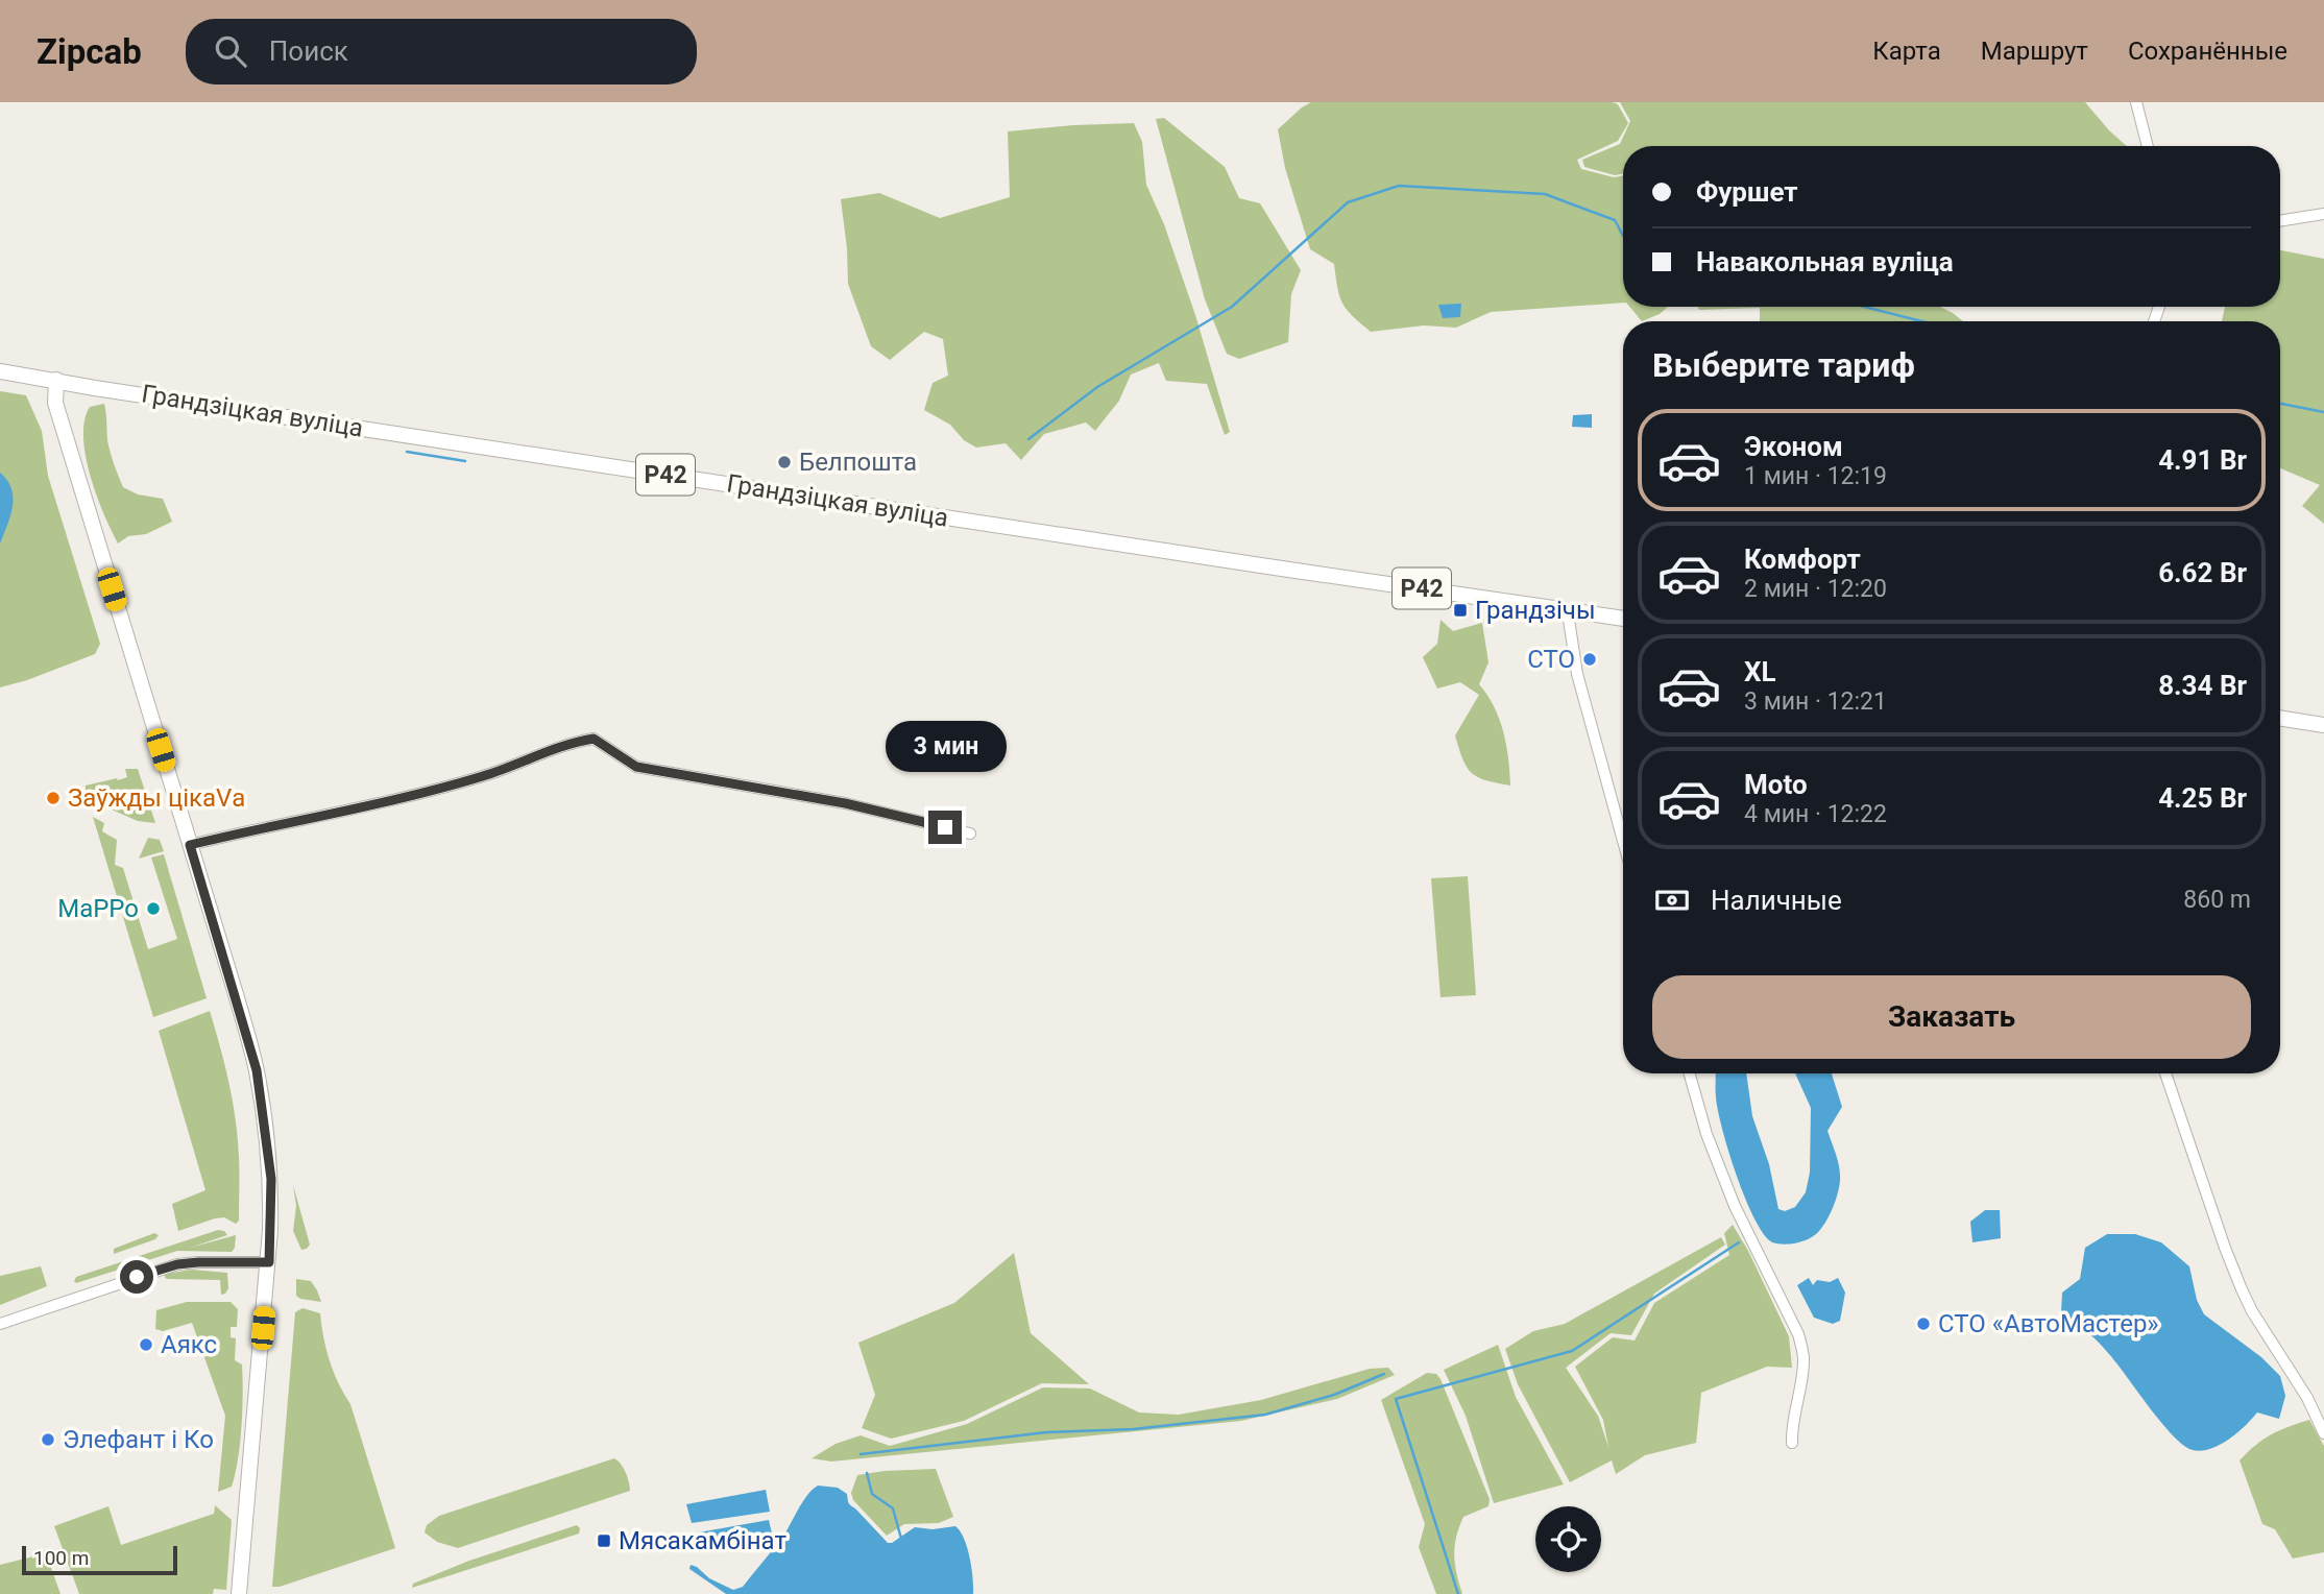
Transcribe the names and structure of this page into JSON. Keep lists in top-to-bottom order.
{
  "streets": {
    "main road": ["Грандзіцкая вуліца", "Р42"]
  },
  "places": {
    "other": [
      "Белпошта",
      "СТО",
      "Заўжды цікаVа",
      "МаРРо",
      "СТО «АвтоМастер»",
      "Аякс",
      "Элефант і Ко"
    ],
    "transit": ["Грандзічы", "Мясакамбінат"]
  },
  "scale_bar": "100 m",
  "page": {
    "header": "Zipcab",
    "search": "Поиск",
    "nav": ["Карта", "Маршрут", "Сохранённые"],
    "banner": ["Фуршет", "Навакольная вуліца"],
    "heading": "Выберите тариф",
    "list": [
      {
        "name": "Эконом",
        "note": "1 мин · 12:19",
        "value": "4.91 Br"
      },
      {
        "name": "Комфорт",
        "note": "2 мин · 12:20",
        "value": "6.62 Br"
      },
      {
        "name": "XL",
        "note": "3 мин · 12:21",
        "value": "8.34 Br"
      },
      {
        "name": "Moto",
        "note": "4 мин · 12:22",
        "value": "4.25 Br"
      }
    ],
    "bubble": "3 мин",
    "pay": ["Наличные", "860 m"],
    "buttons": "Заказать",
    "scale": "100 m"
  }
}
